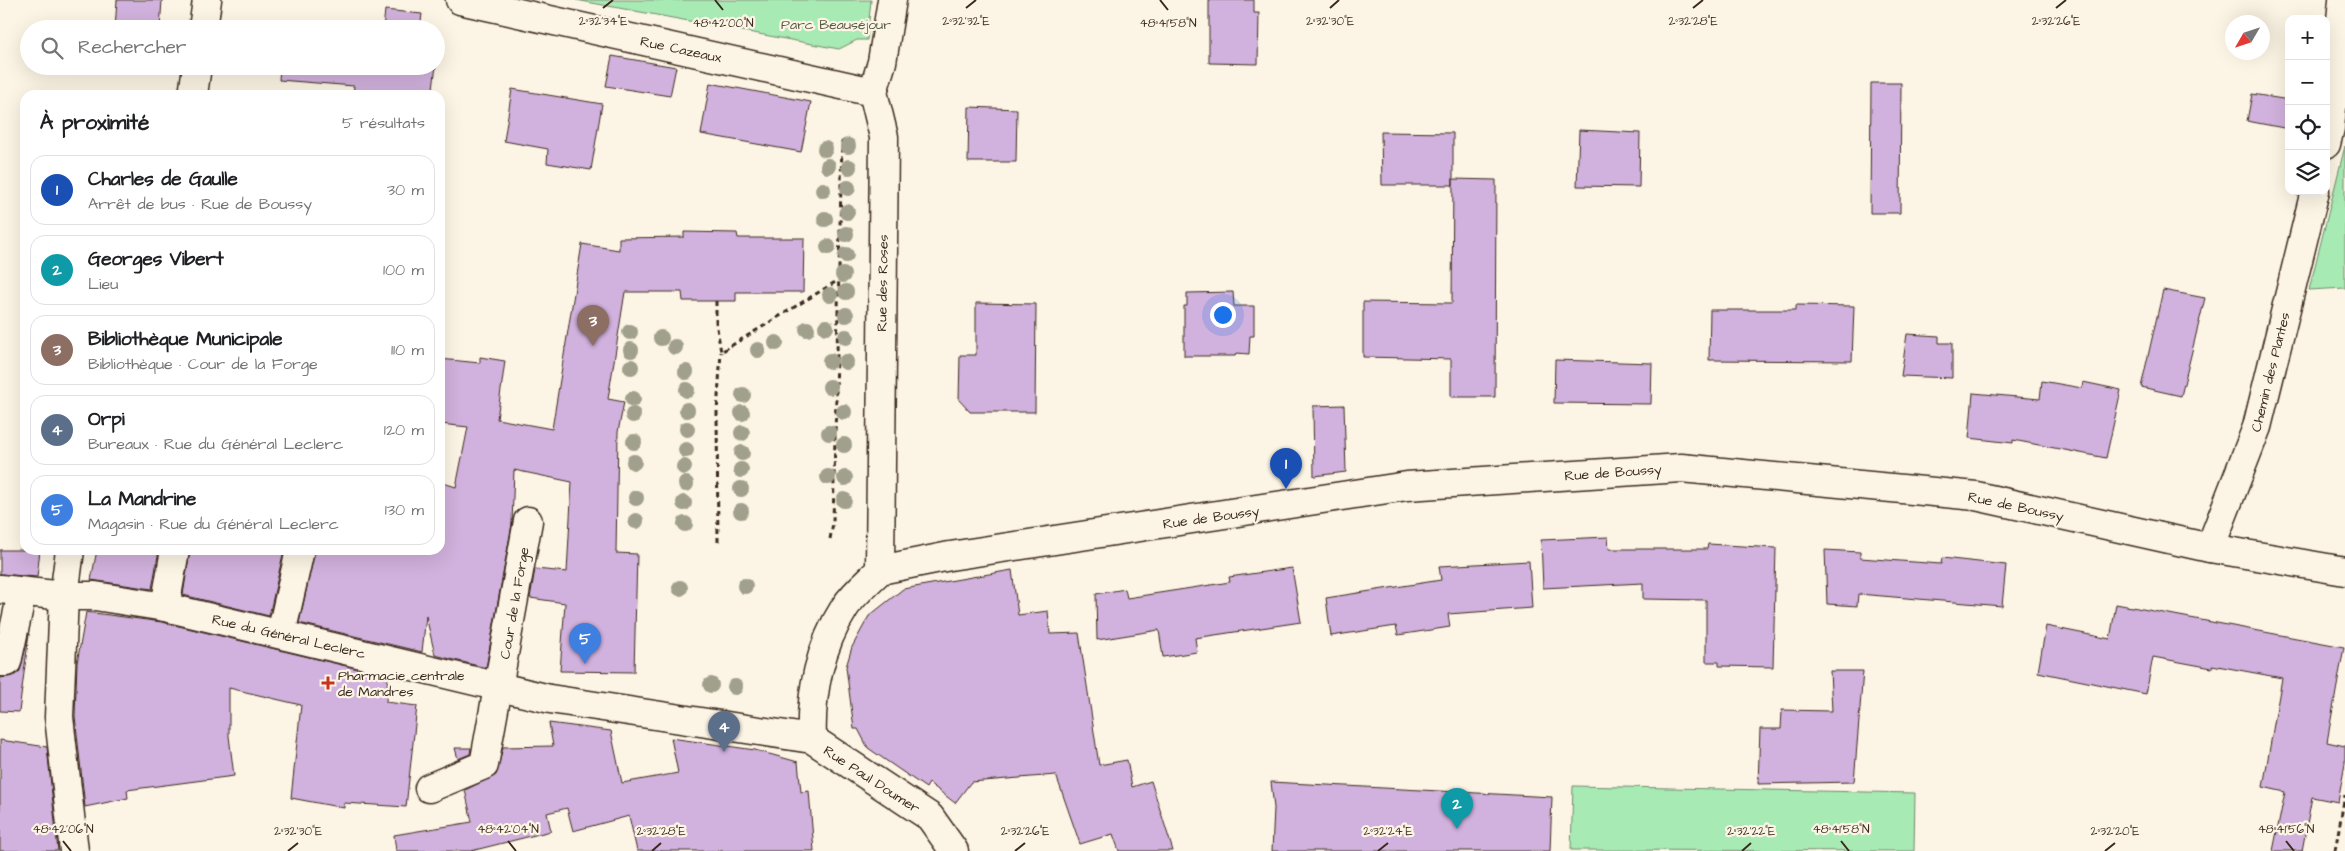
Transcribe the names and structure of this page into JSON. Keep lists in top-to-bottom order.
{
  "streets": {
    "street": [
      "Rue Cazeaux",
      "Rue des Roses",
      "Chemin des Plantes",
      "Rue de Boussy",
      "Cour de la Forge",
      "Rue du Général Leclerc",
      "Rue Paul Doumer"
    ]
  },
  "crossings": [
    ["Rue Cazeaux", "Rue des Roses"],
    ["Rue des Roses", "Rue de Boussy"],
    ["Rue des Roses", "Rue Paul Doumer"],
    ["Chemin des Plantes", "Rue de Boussy"],
    ["Rue de Boussy", "Rue Paul Doumer"],
    ["Cour de la Forge", "Rue du Général Leclerc"],
    ["Rue du Général Leclerc", "Rue Paul Doumer"]
  ],
  "parks": ["Parc Beauséjour"],
  "places": {
    "health": ["Pharmacie centrale de Mandres"]
  },
  "north": "bottom left",
  "page": {
    "map_buttons": ["+", "−"],
    "search": "Rechercher",
    "heading": ["À proximité", "5 résultats"],
    "list": [
      {
        "mark": "1",
        "name": "Charles de Gaulle",
        "note": "Arrêt de bus · Rue de Boussy",
        "value": "30 m"
      },
      {
        "mark": "2",
        "name": "Georges Vibert",
        "note": "Lieu",
        "value": "100 m"
      },
      {
        "mark": "3",
        "name": "Bibliothèque Municipale",
        "note": "Bibliothèque · Cour de la Forge",
        "value": "110 m"
      },
      {
        "mark": "4",
        "name": "Orpi",
        "note": "Bureaux · Rue du Général Leclerc",
        "value": "120 m"
      },
      {
        "mark": "5",
        "name": "La Mandrine",
        "note": "Magasin · Rue du Général Leclerc",
        "value": "130 m"
      }
    ],
    "pins": [
      "3",
      "1",
      "5",
      "4",
      "2"
    ]
  },
  "coordinates": [
    "2°32'34\"E",
    "2°32'32\"E",
    "2°32'30\"E",
    "2°32'28\"E",
    "2°32'26\"E",
    "48°42'00\"N",
    "48°41'58\"N",
    "48°42'06\"N",
    "48°42'04\"N",
    "48°41'56\"N",
    "2°32'24\"E",
    "2°32'22\"E",
    "2°32'20\"E"
  ]
}
